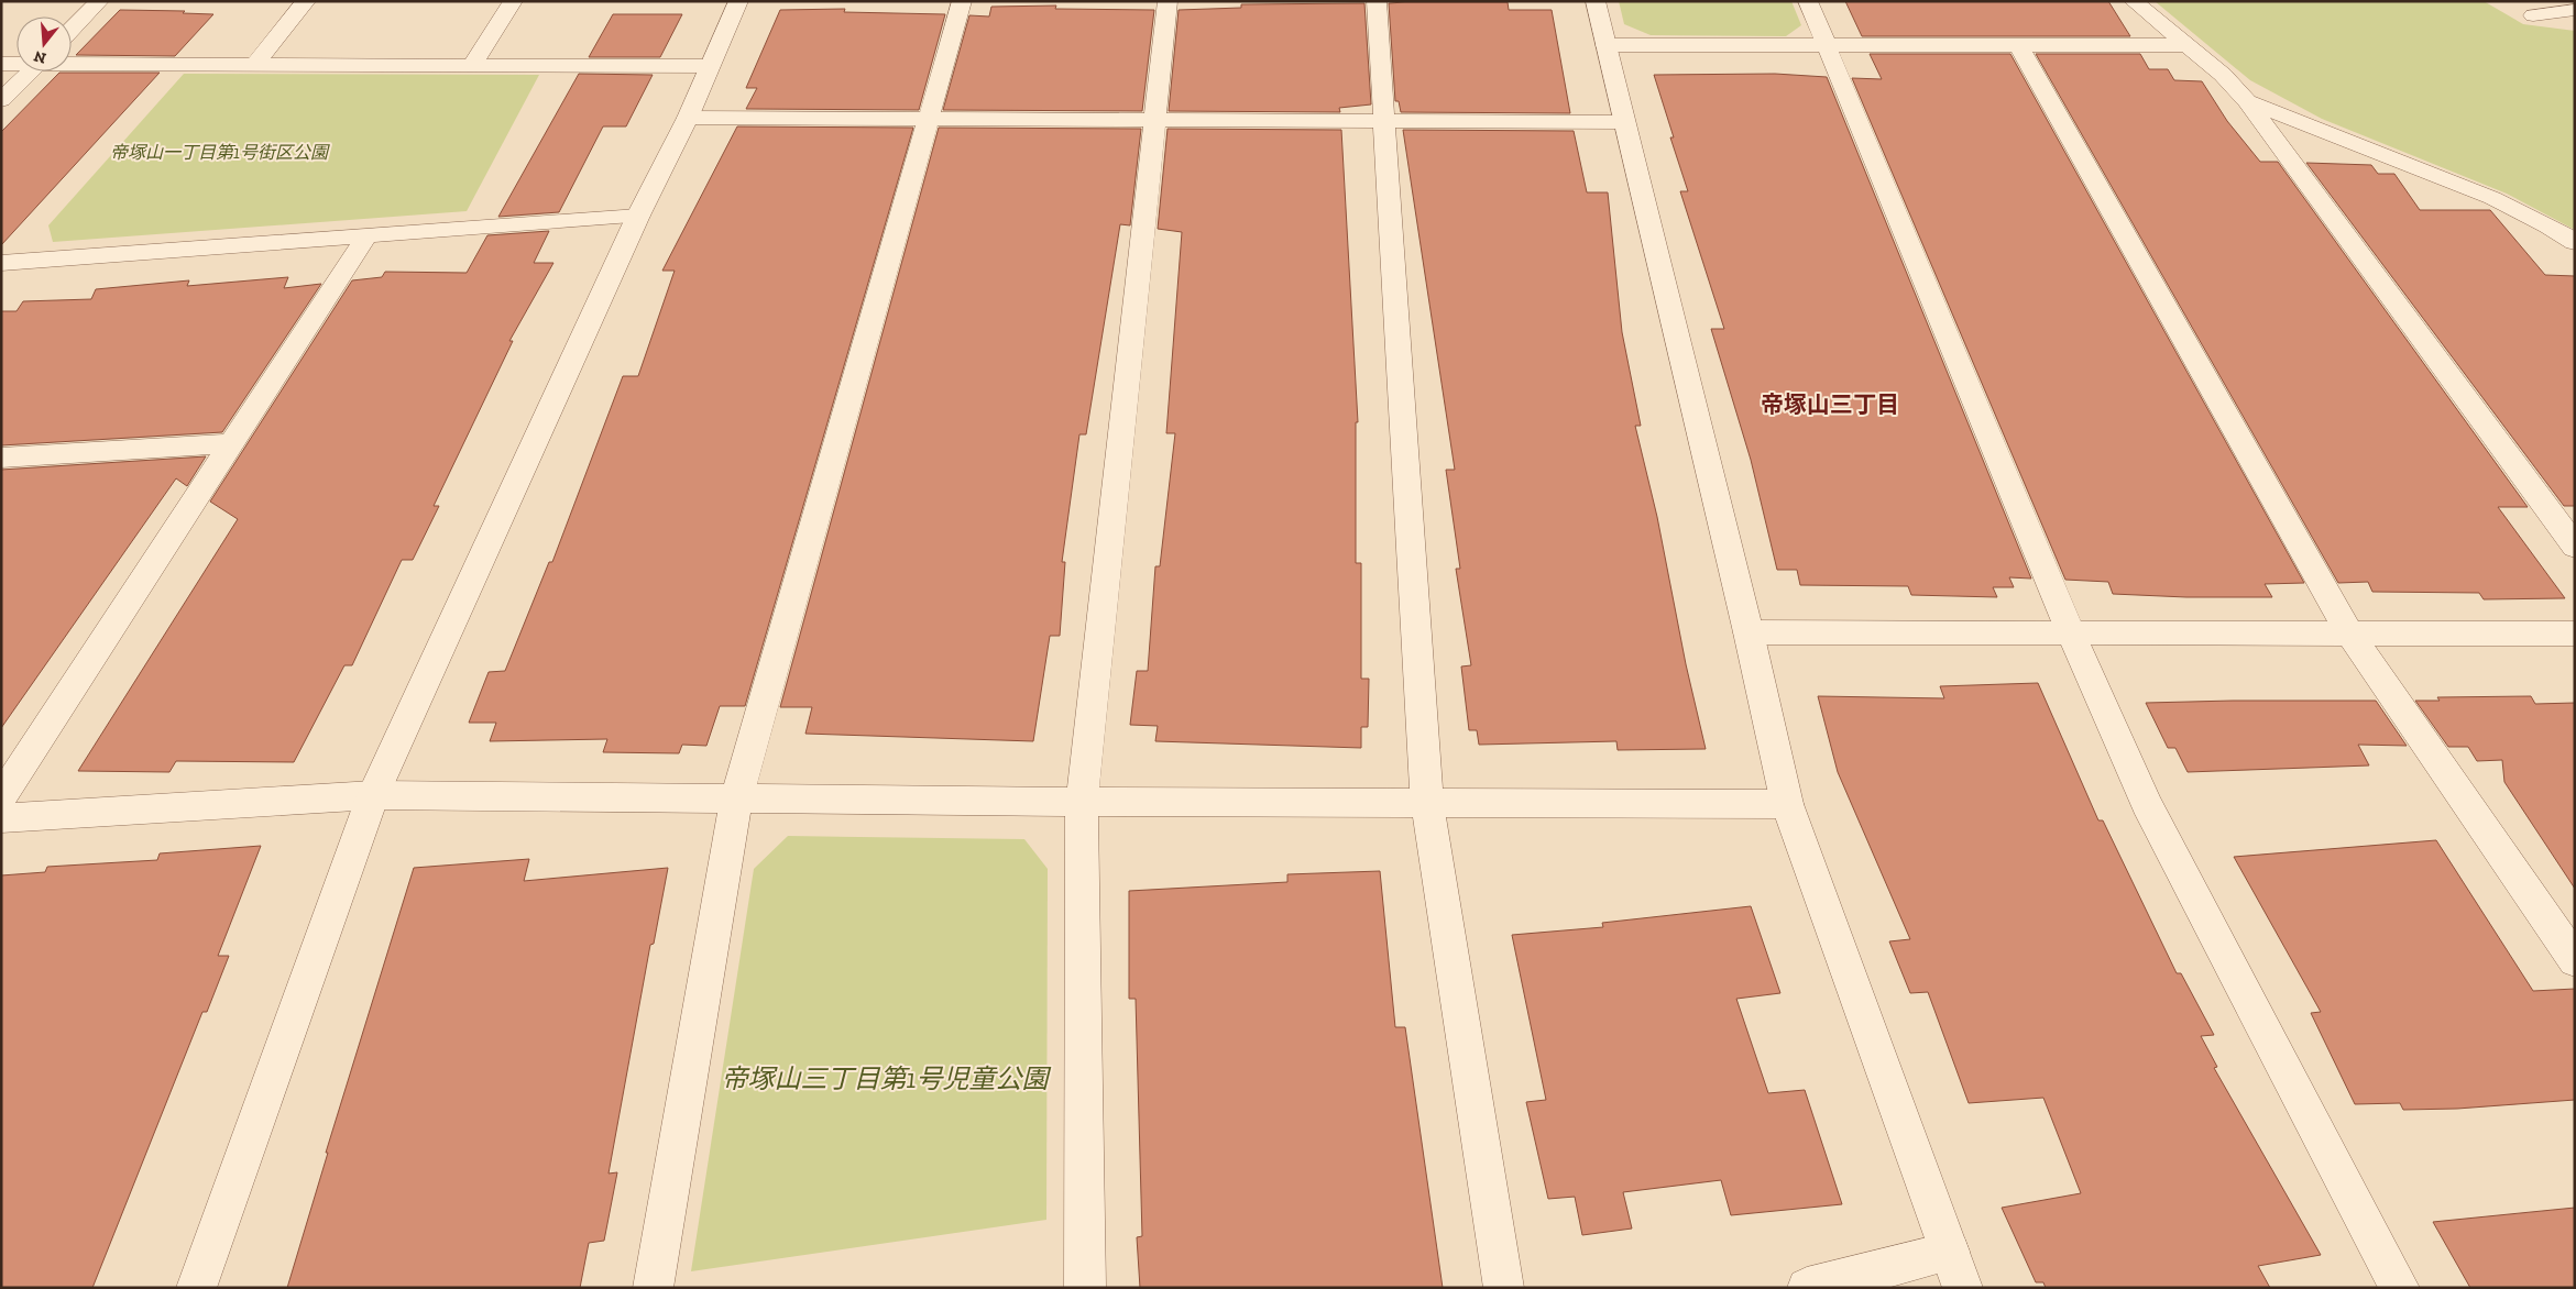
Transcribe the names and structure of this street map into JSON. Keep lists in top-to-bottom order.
{
  "districts": ["帝塚山三丁目"],
  "parks": ["帝塚山一丁目第1号街区公園", "帝塚山三丁目第1号児童公園"],
  "north": "bottom"
}
